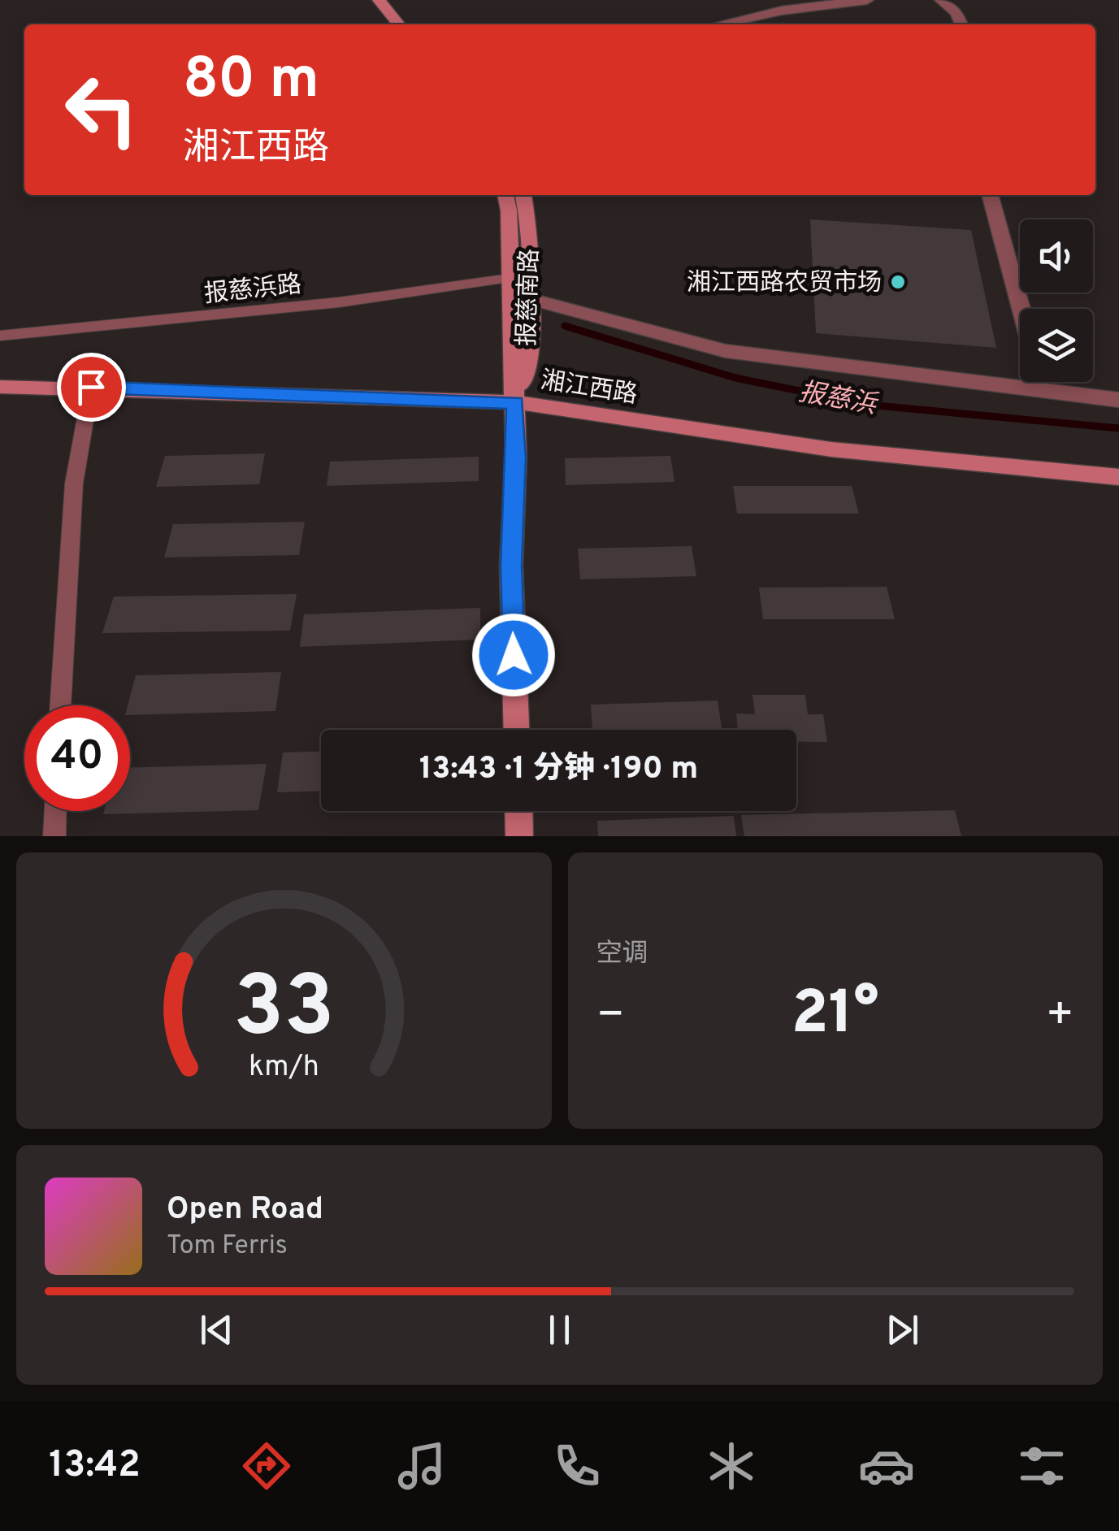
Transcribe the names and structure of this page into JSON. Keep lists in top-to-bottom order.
{
  "streets": {
    "street": ["报慈南路", "湘江西路"],
    "lane": ["报慈浜路"]
  },
  "crossings": [
    ["报慈浜路", "报慈南路"],
    ["报慈南路", "湘江西路"]
  ],
  "water": ["报慈浜"],
  "places": ["湘江西路农贸市场"],
  "page": {
    "turn": ["80 m", "湘江西路"],
    "limit": "40",
    "trip": "13:43 · 1 分钟 · 190 m",
    "tile": "空调",
    "heat": ["−", "21°", "+"],
    "song": ["Open Road", "Tom Ferris"],
    "tabs": "13:42",
    "gauge": ["33", "km/h"]
  }
}
